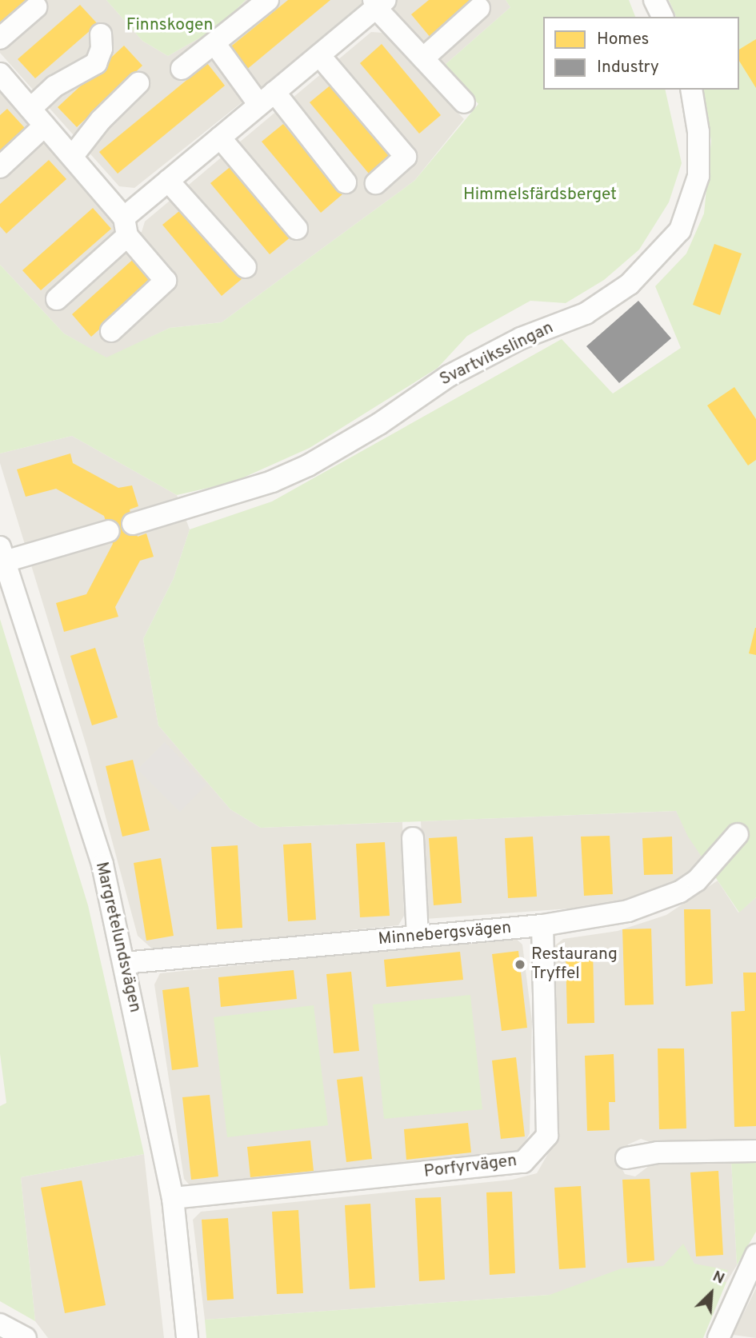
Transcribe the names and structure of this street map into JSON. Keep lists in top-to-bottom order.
{
  "streets": {
    "street": [
      "Svartviksslingan",
      "Minnebergsvägen",
      "Margretelundsvägen",
      "Porfyrvägen"
    ]
  },
  "crossings": [
    ["Minnebergsvägen", "Margretelundsvägen"],
    ["Minnebergsvägen", "Porfyrvägen"],
    ["Margretelundsvägen", "Porfyrvägen"]
  ],
  "parks": ["Finnskogen", "Himmelsfärdsberget"],
  "places": ["Restaurang Tryffel"],
  "legend": ["Homes", "Industry"],
  "north": "top right"
}
